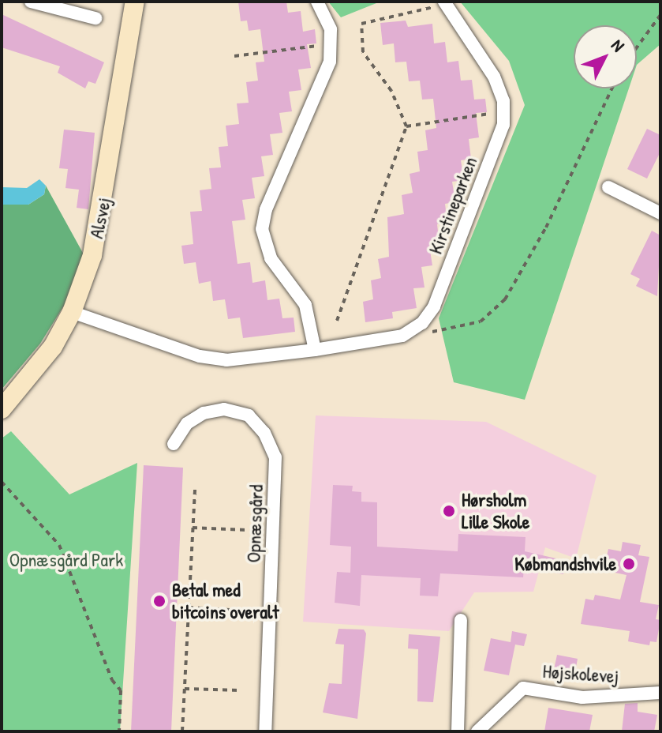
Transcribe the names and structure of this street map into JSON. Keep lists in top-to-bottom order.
{
  "streets": {
    "street": [
      "Kirstineparken",
      "Alsvej",
      "Opnæsgård",
      "Højskolevej"
    ]
  },
  "crossings": [
    ["Kirstineparken", "Alsvej"]
  ],
  "parks": ["Opnæsgård Park"],
  "places": ["Hørsholm Lille Skole", "Købmandshvile", "Betal med bitcoins overalt"],
  "north": "top right"
}
